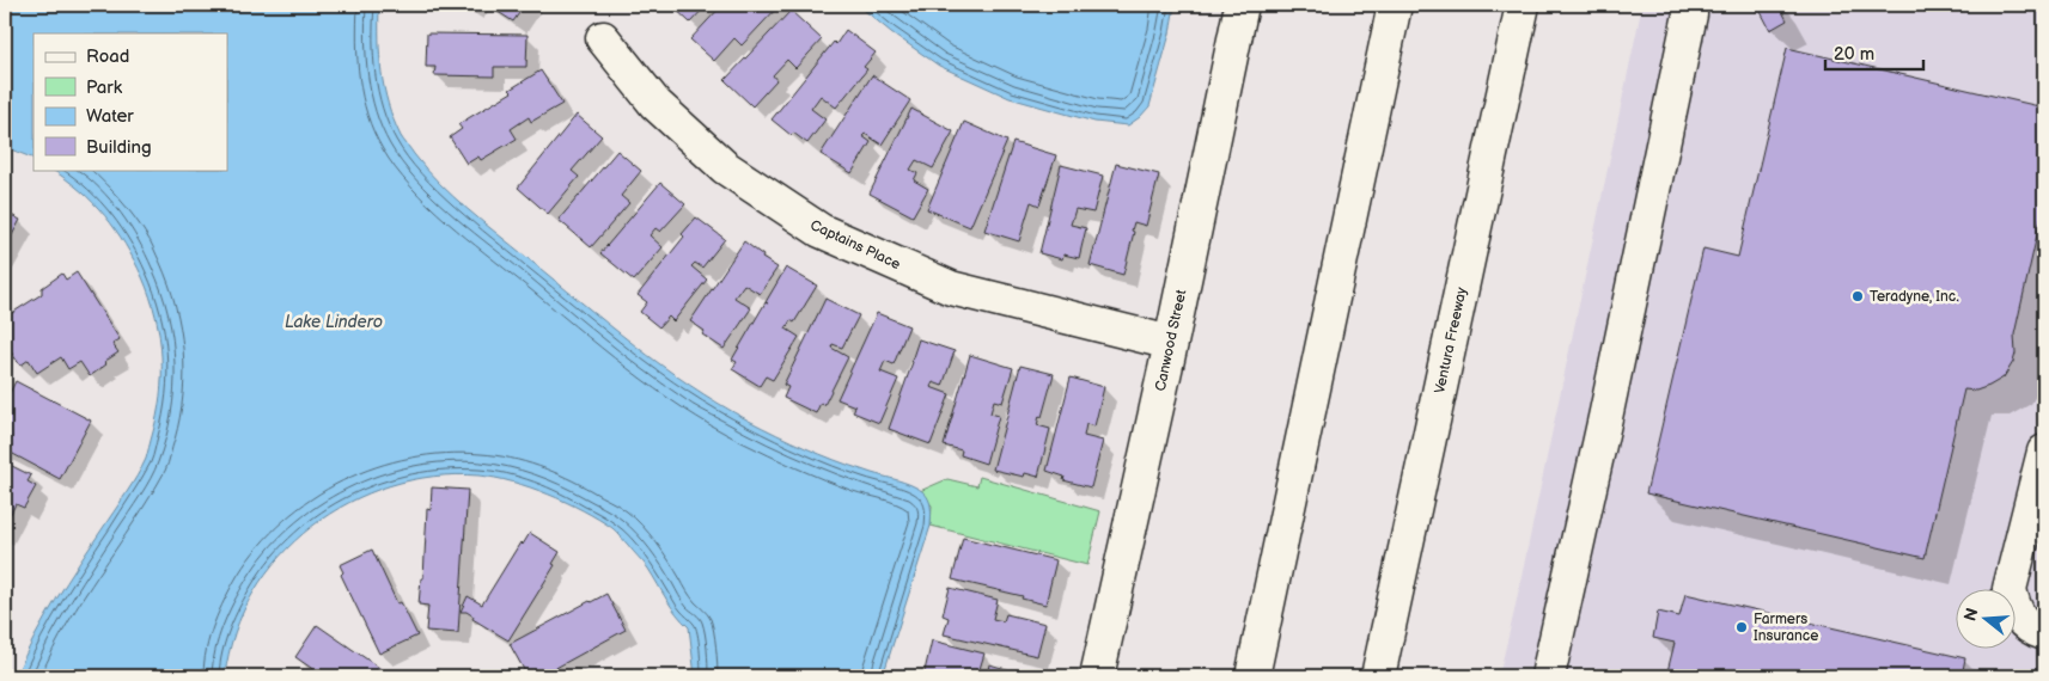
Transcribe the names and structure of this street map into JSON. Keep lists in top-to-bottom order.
{
  "streets": {
    "main road": ["Captains Place", "Canwood Street", "Ventura Freeway"]
  },
  "crossings": [
    ["Captains Place", "Canwood Street"]
  ],
  "water": ["Lake Lindero"],
  "places": ["Teradyne, Inc.", "Farmers Insurance"],
  "legend": [
    "Road",
    "Park",
    "Water",
    "Building"
  ],
  "scale_bar": "20 m",
  "north": "left"
}
